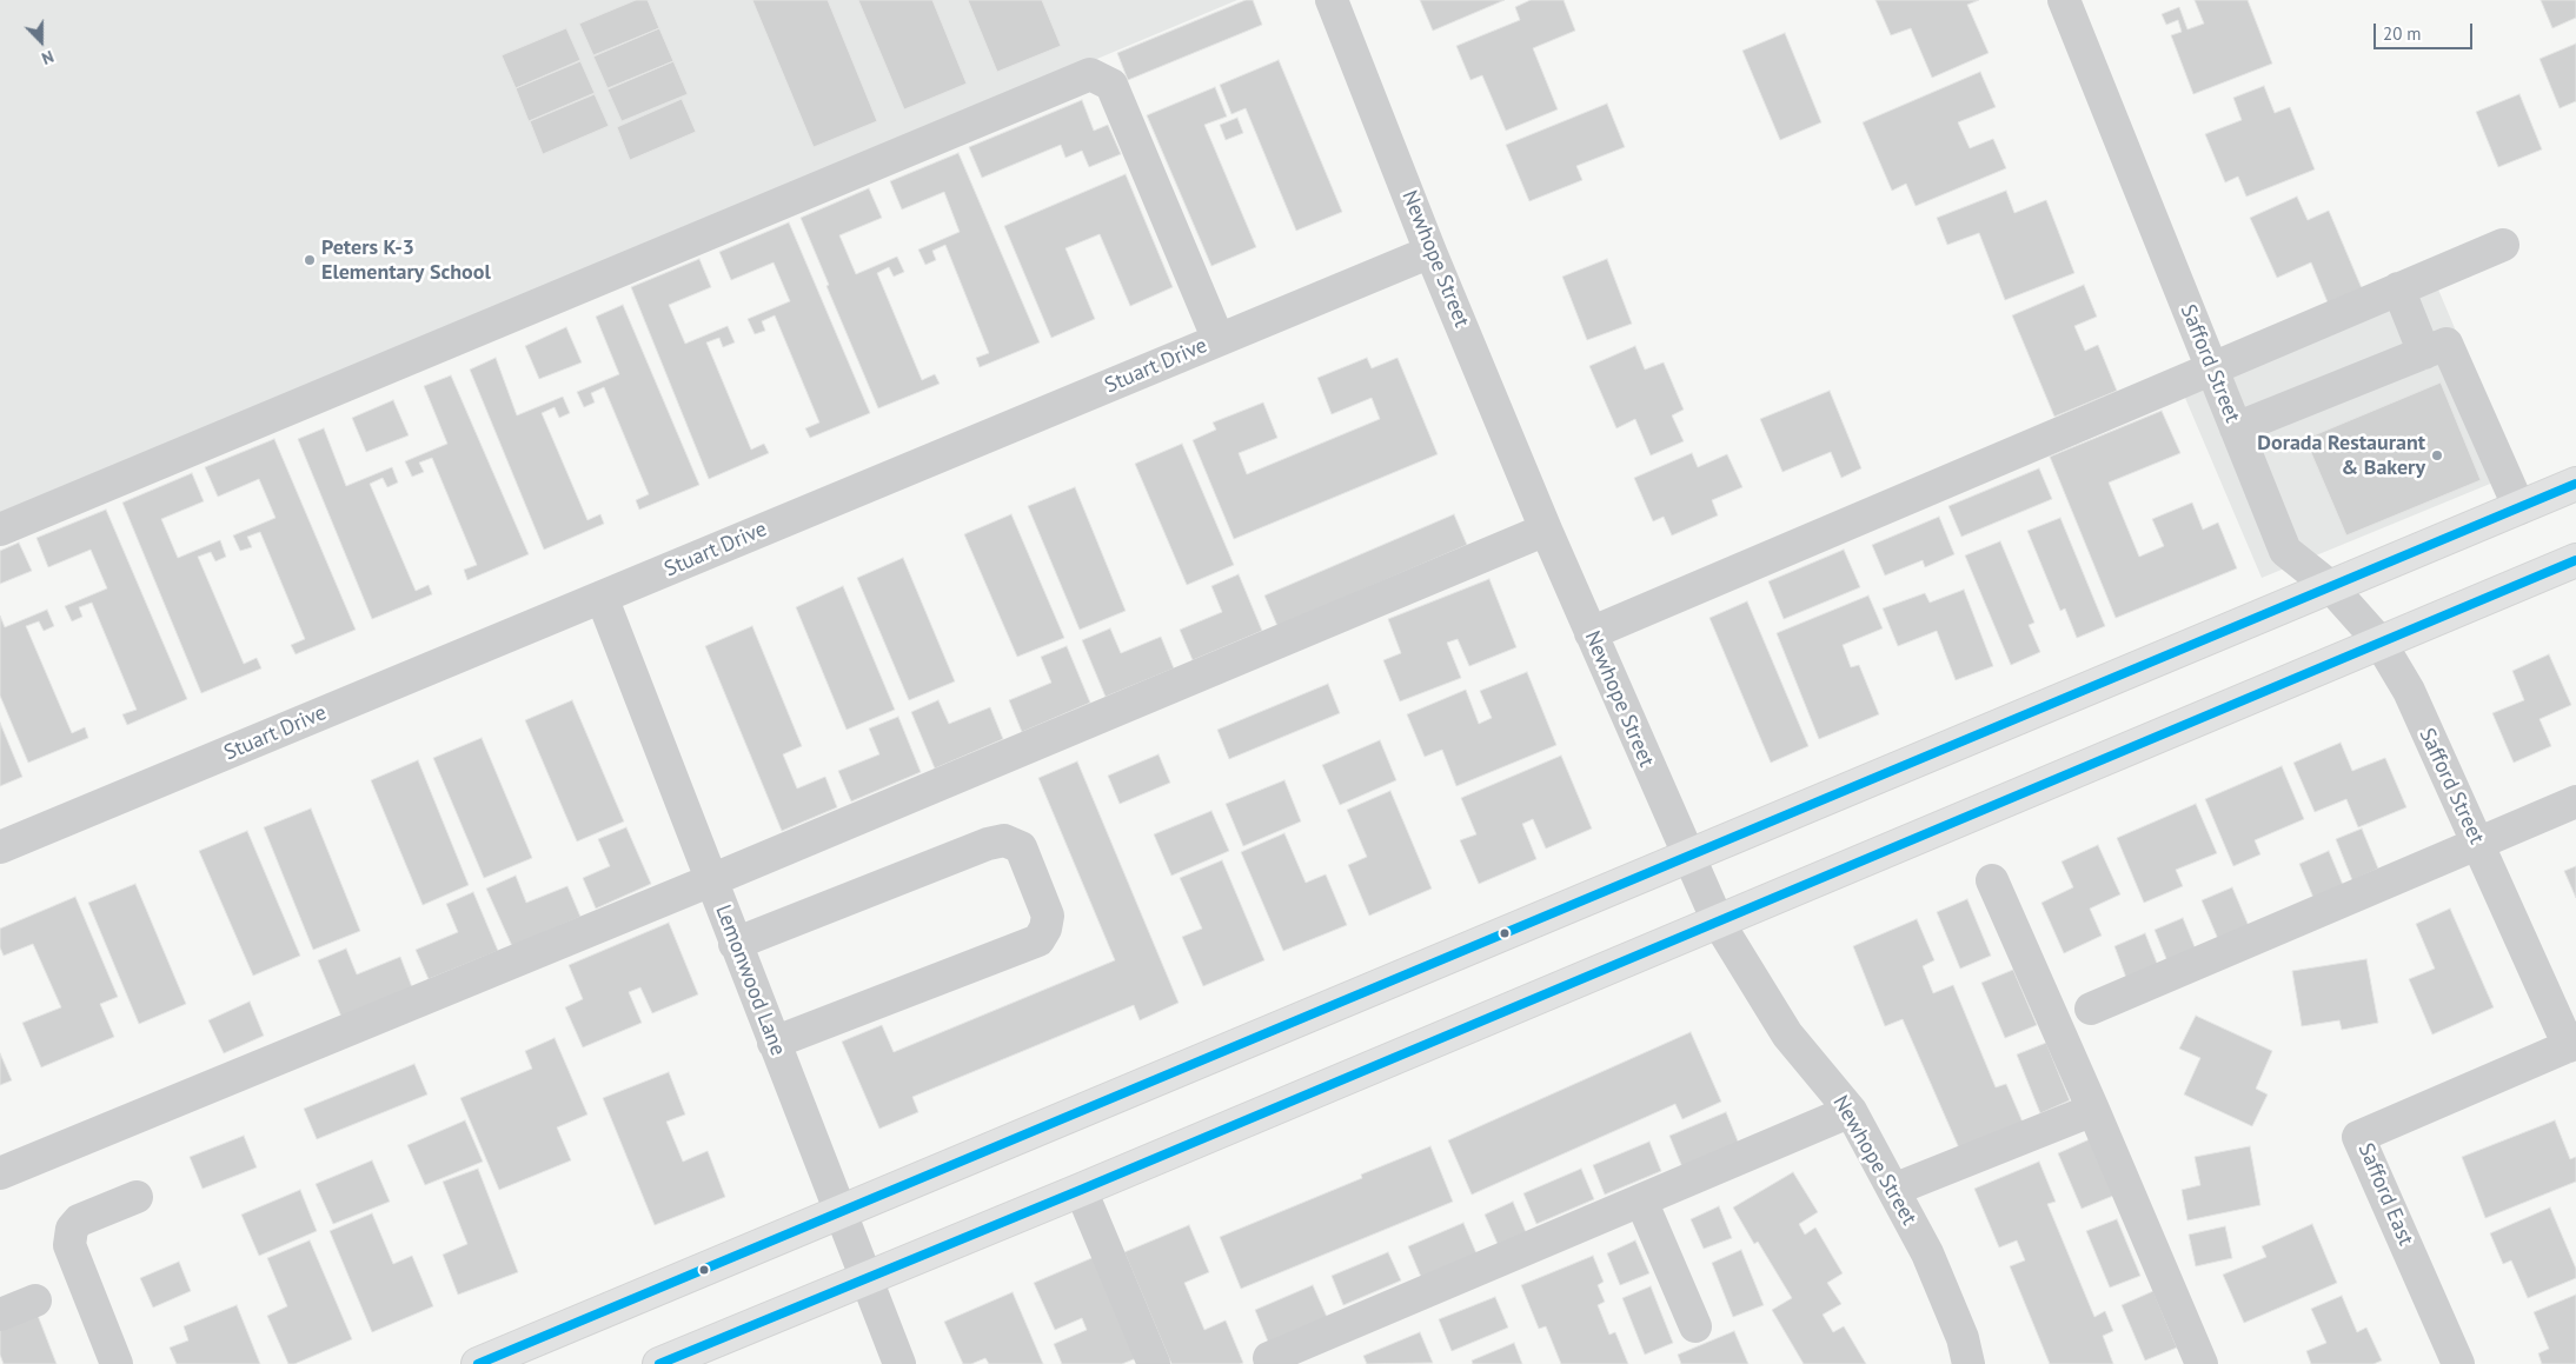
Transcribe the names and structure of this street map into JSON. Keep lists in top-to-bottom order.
{
  "streets": {
    "street": [
      "Newhope Street",
      "Safford Street",
      "Stuart Drive",
      "Lemonwood Lane",
      "Safford East"
    ]
  },
  "crossings": [
    ["Newhope Street", "Stuart Drive"],
    ["Safford Street", "Safford East"],
    ["Stuart Drive", "Lemonwood Lane"]
  ],
  "places": ["Peters K-3 Elementary School", "Dorada Restaurant & Bakery"],
  "scale_bar": "20 m",
  "north": "bottom"
}
